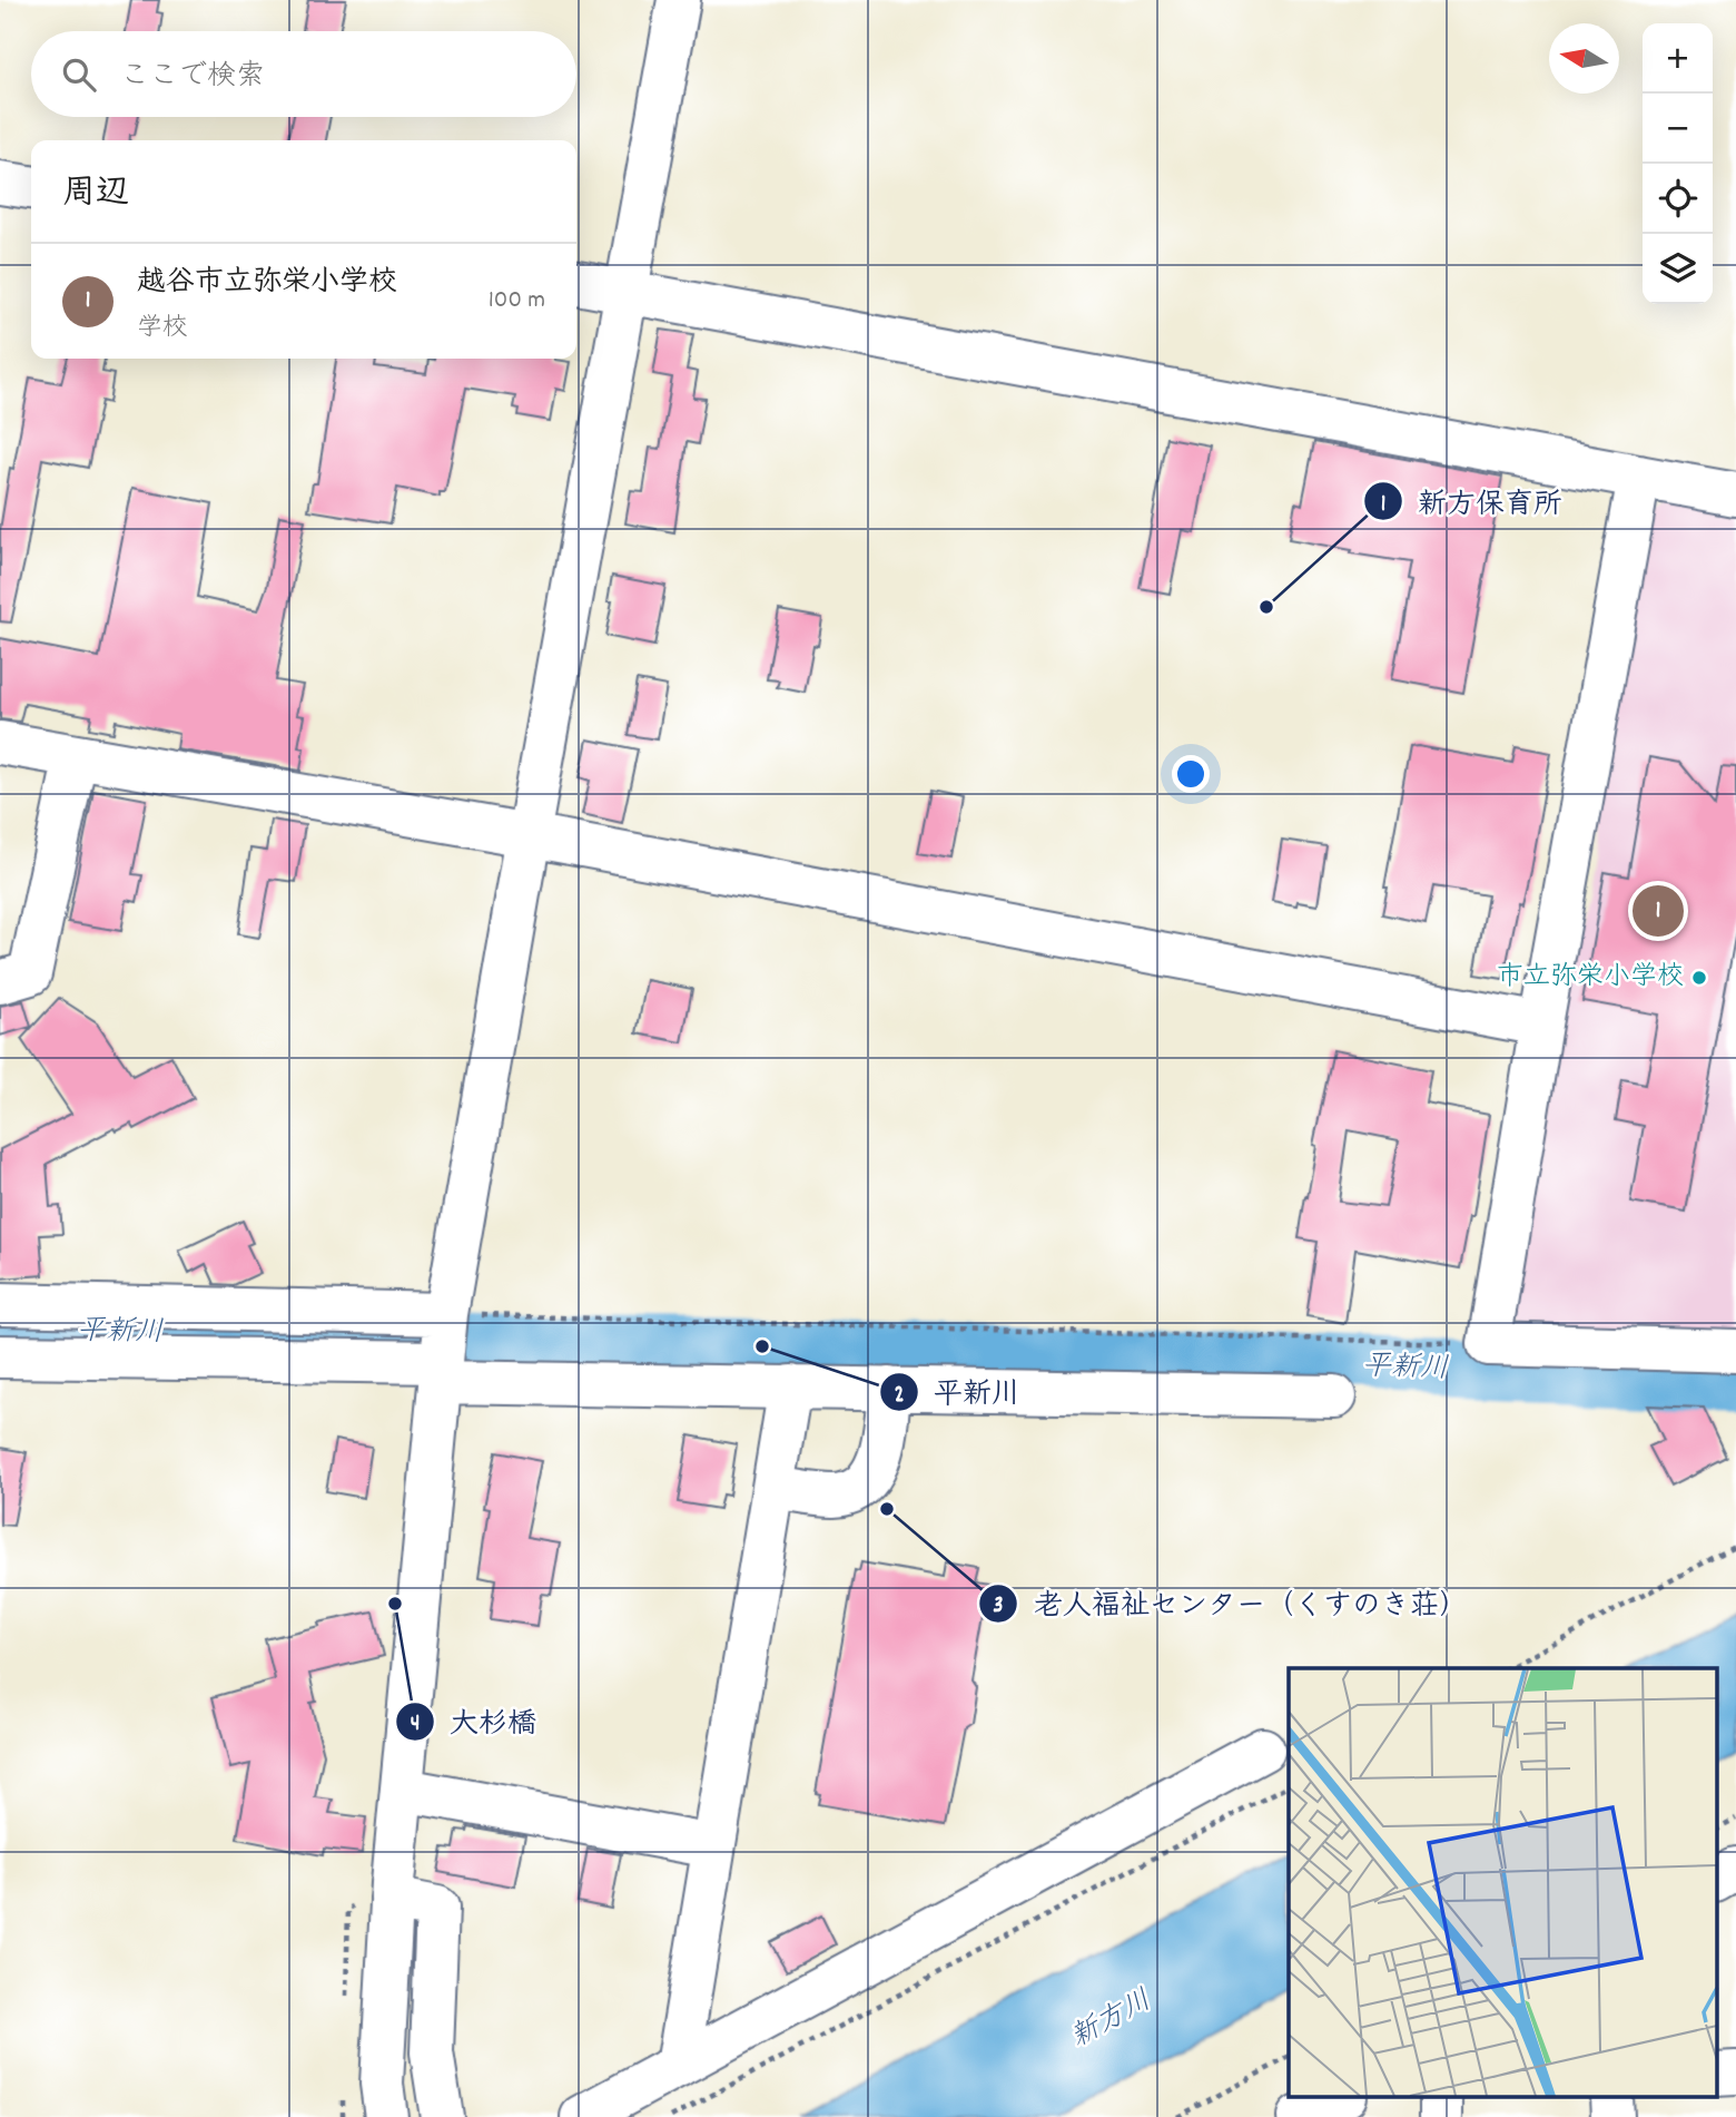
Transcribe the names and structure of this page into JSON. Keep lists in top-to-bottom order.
{
  "water": ["平新川", "新方川"],
  "places": [
    "新方保育所",
    "市立弥栄小学校",
    "平新川",
    "老人福祉センター（くすのき荘）",
    "大杉橋"
  ],
  "north": "left",
  "page": {
    "map_buttons": ["+", "−"],
    "search": "ここで検索",
    "heading": "周辺",
    "list": [
      {
        "mark": "1",
        "name": "越谷市立弥栄小学校",
        "note": "学校",
        "value": "100 m"
      }
    ],
    "pins": "1"
  }
}
